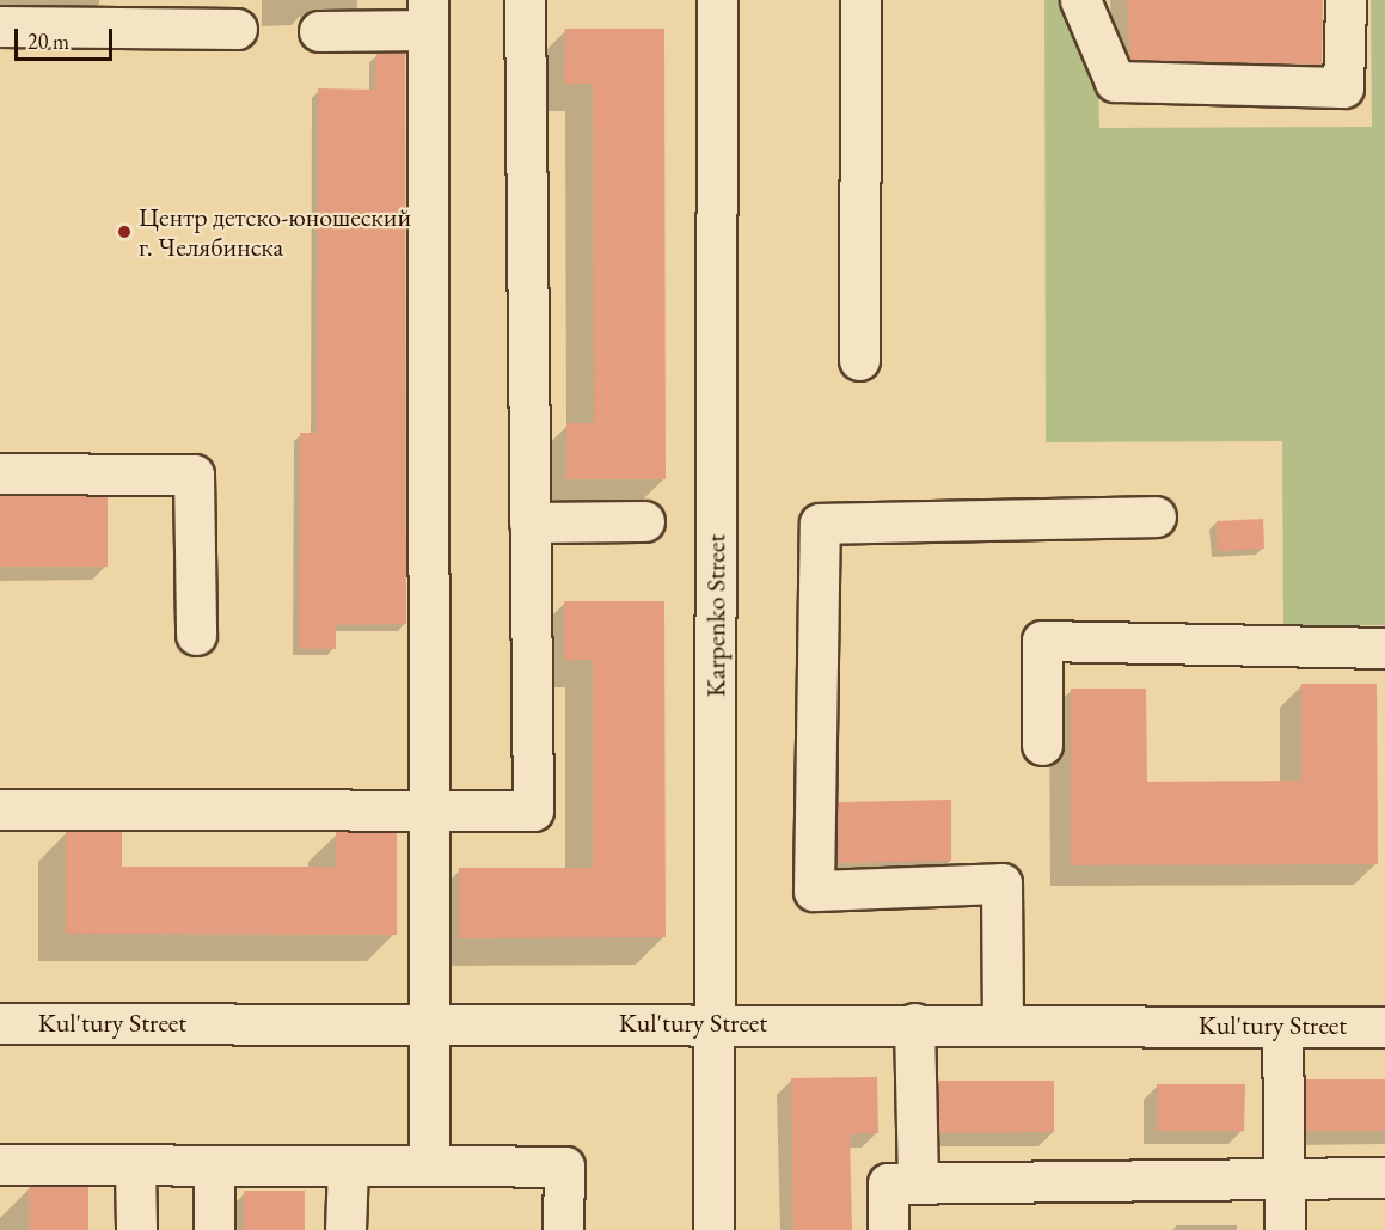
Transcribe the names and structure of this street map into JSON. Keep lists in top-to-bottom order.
{
  "streets": {
    "street": ["Karpenko Street", "Kul'tury Street"]
  },
  "crossings": [
    ["Karpenko Street", "Kul'tury Street"]
  ],
  "places": ["Центр детско-юношеский г. Челябинска"],
  "scale_bar": "20 m"
}
